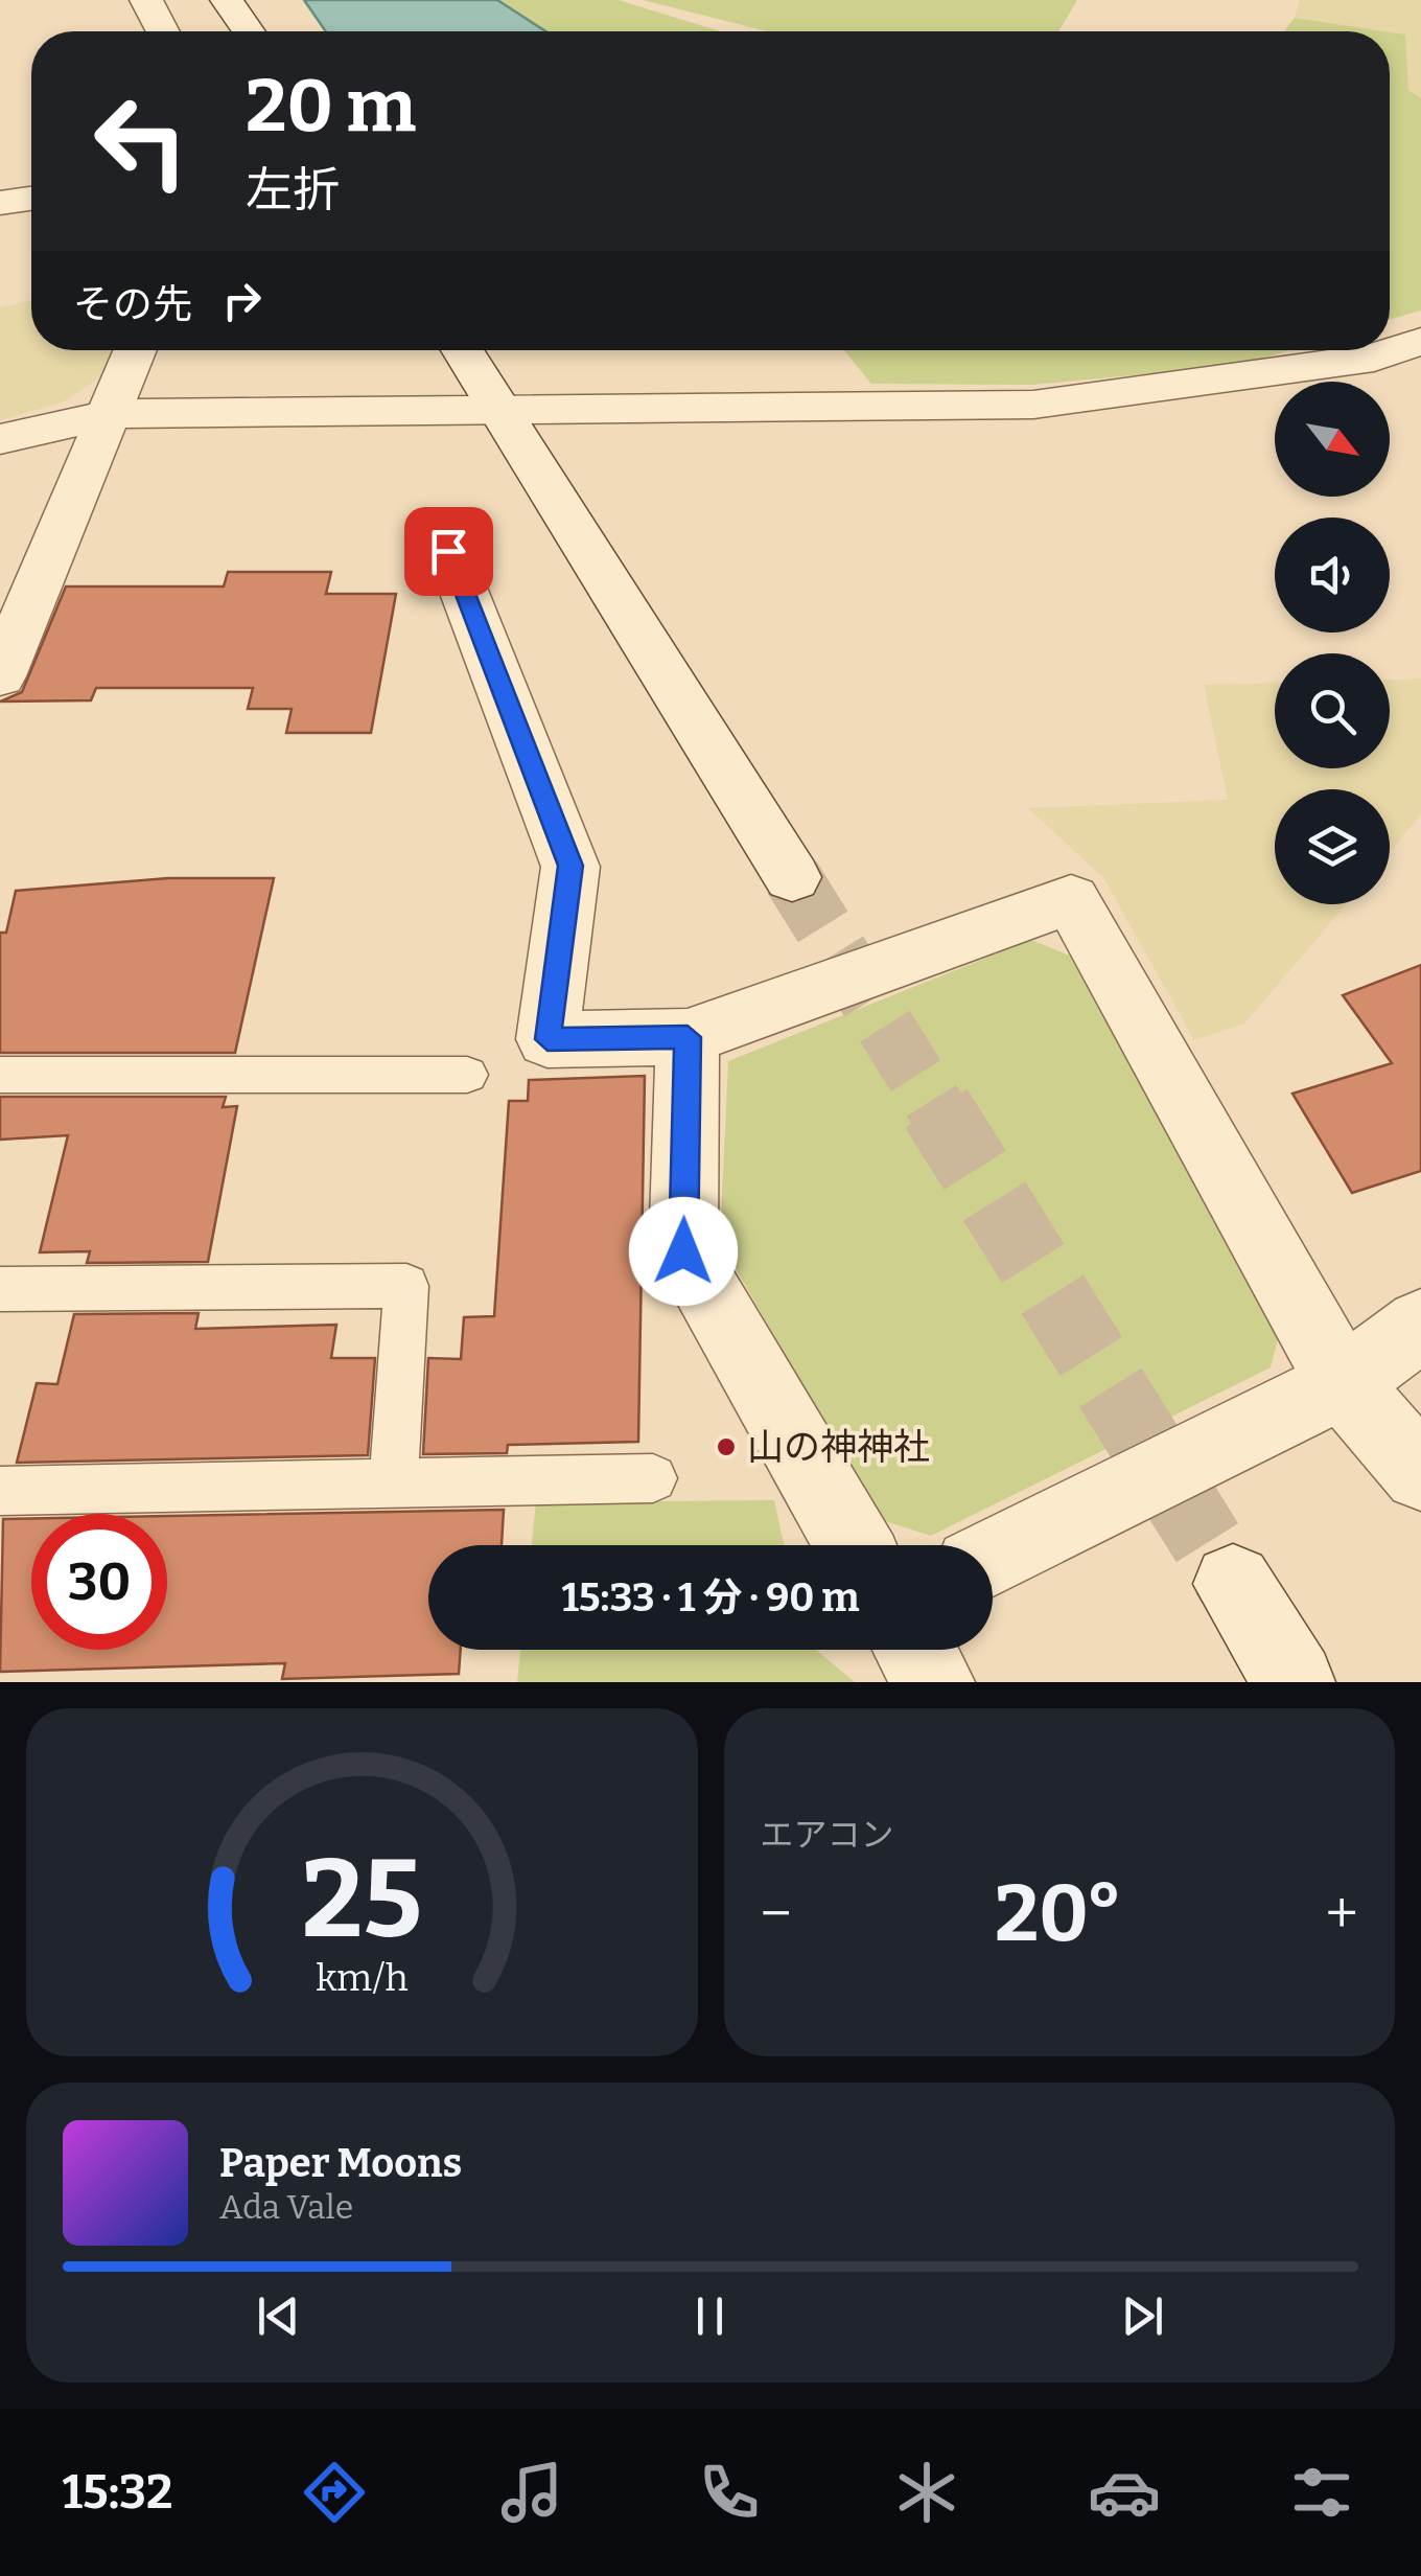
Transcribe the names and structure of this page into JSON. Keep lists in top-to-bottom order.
{
  "places": ["山の神神社"],
  "north": "bottom right",
  "page": {
    "turn": ["20 m", "左折"],
    "then": "その先",
    "limit": "30",
    "trip": "15:33 · 1 分 · 90 m",
    "tile": "エアコン",
    "heat": ["−", "20°", "+"],
    "song": ["Paper Moons", "Ada Vale"],
    "tabs": "15:32",
    "gauge": ["25", "km/h"]
  }
}
